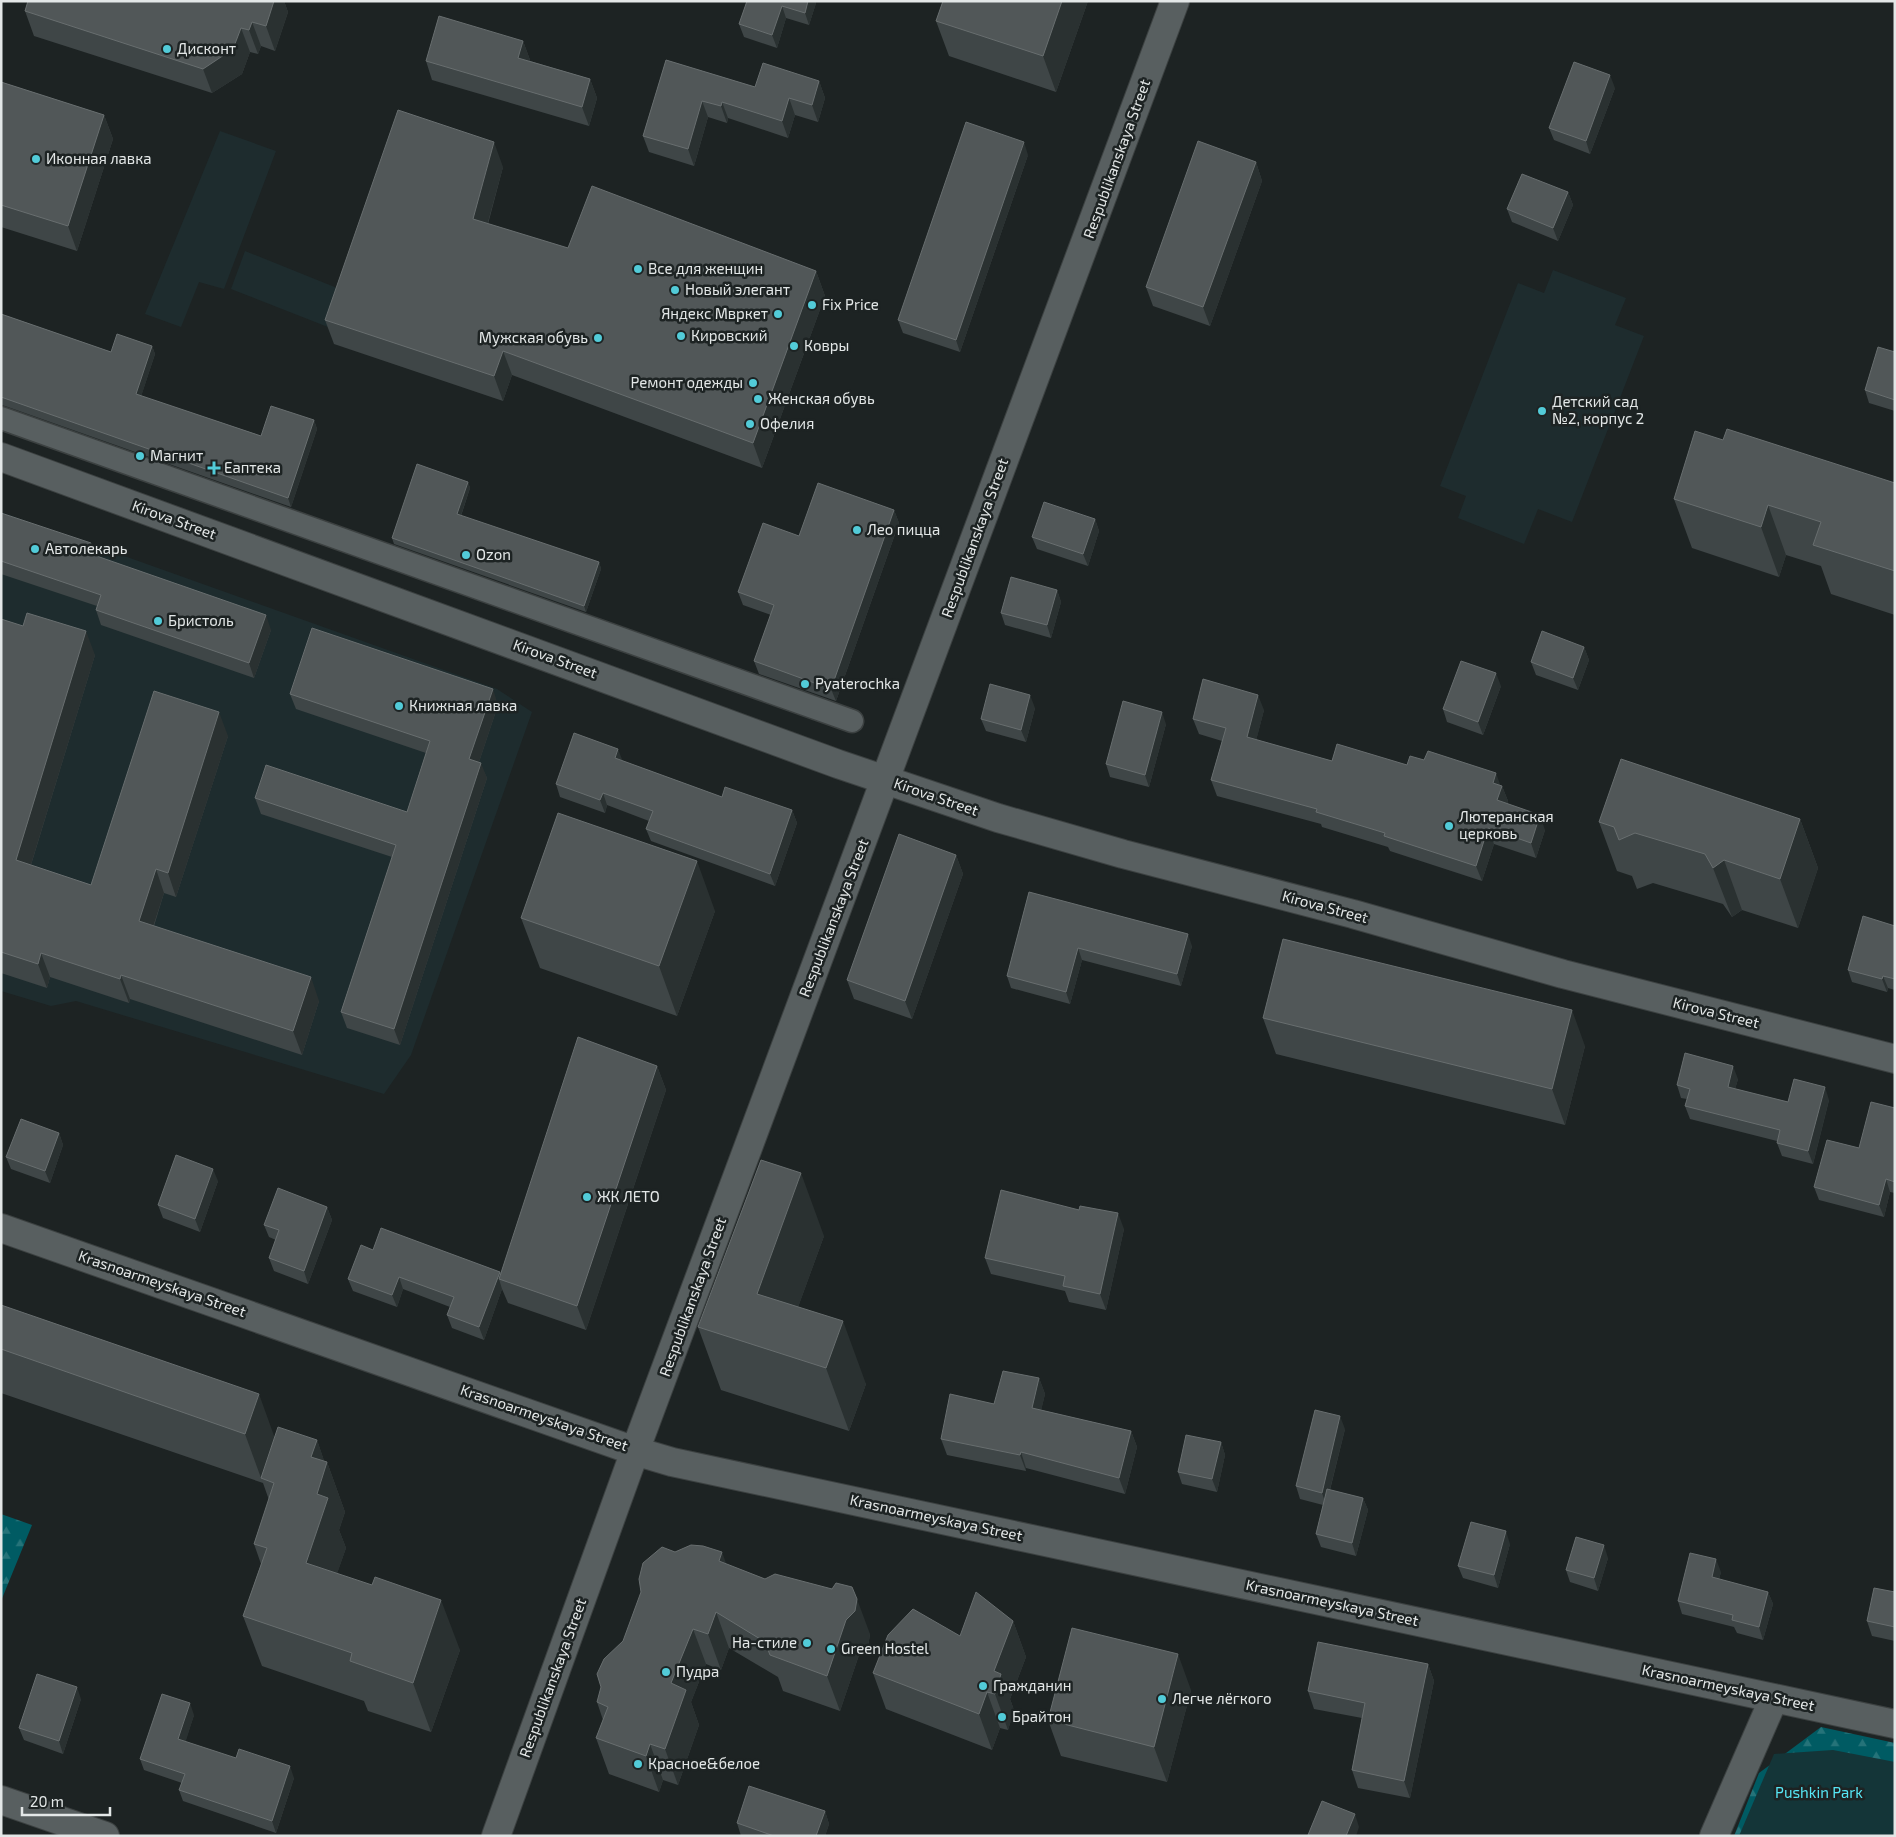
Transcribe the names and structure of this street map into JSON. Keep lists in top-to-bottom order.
{
  "streets": {
    "street": ["Respublikanskaya Street", "Kirova Street", "Krasnoarmeyskaya Street"]
  },
  "crossings": [
    ["Respublikanskaya Street", "Kirova Street"],
    ["Respublikanskaya Street", "Krasnoarmeyskaya Street"]
  ],
  "parks": ["Pushkin Park"],
  "places": {
    "other": [
      "Дисконт",
      "Иконная лавка",
      "Все для женщин",
      "Новый элегант",
      "Fix Price",
      "Яндекс Мвркет",
      "Кировский",
      "Мужская обувь",
      "Ковры",
      "Ремонт одежды",
      "Женская обувь",
      "Детский сад №2, корпус 2",
      "Офелия",
      "Магнит",
      "Лео пицца",
      "Автолекарь",
      "Ozon",
      "Бристоль",
      "Pyaterochka",
      "Книжная лавка",
      "Лютеранская церковь",
      "ЖК ЛЕТО",
      "На-стиле",
      "Green Hostel",
      "Пудра",
      "Гражданин",
      "Легче лёгкого",
      "Брайтон",
      "Красное&белое"
    ],
    "health": ["Еаптека"]
  },
  "scale_bar": "20 m"
}
